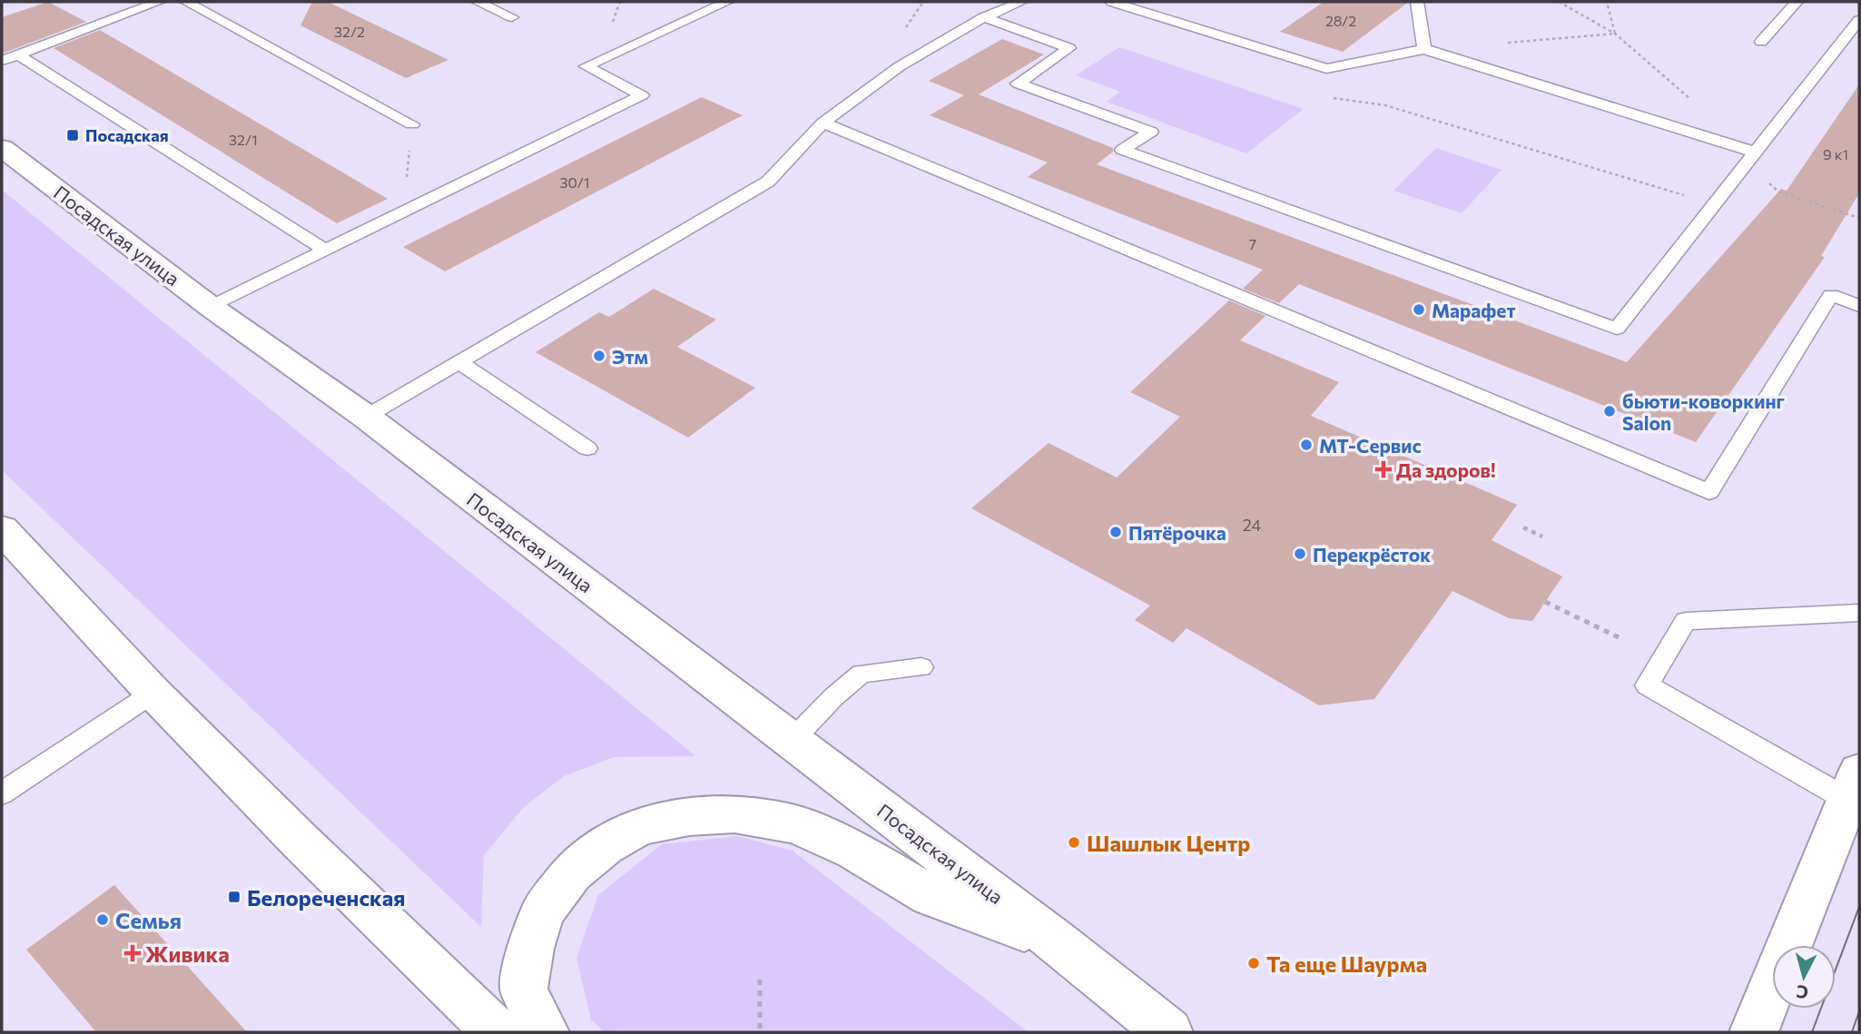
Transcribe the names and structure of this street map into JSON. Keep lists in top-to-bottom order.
{
  "streets": {
    "street": ["Посадская улица"]
  },
  "places": {
    "transit": ["Посадская", "Белореченская"],
    "other": [
      "Марафет",
      "Этм",
      "бьюти-коворкинг Salon",
      "МТ-Сервис",
      "Пятёрочка",
      "Перекрёсток",
      "Шашлык Центр",
      "Семья",
      "Та еще Шаурма"
    ],
    "health": ["Да здоров!", "Живика"]
  },
  "house_numbers": [
    "28/2",
    "32/2",
    "32/1",
    "9 к1",
    "30/1",
    "7",
    "24"
  ],
  "north": "bottom"
}
